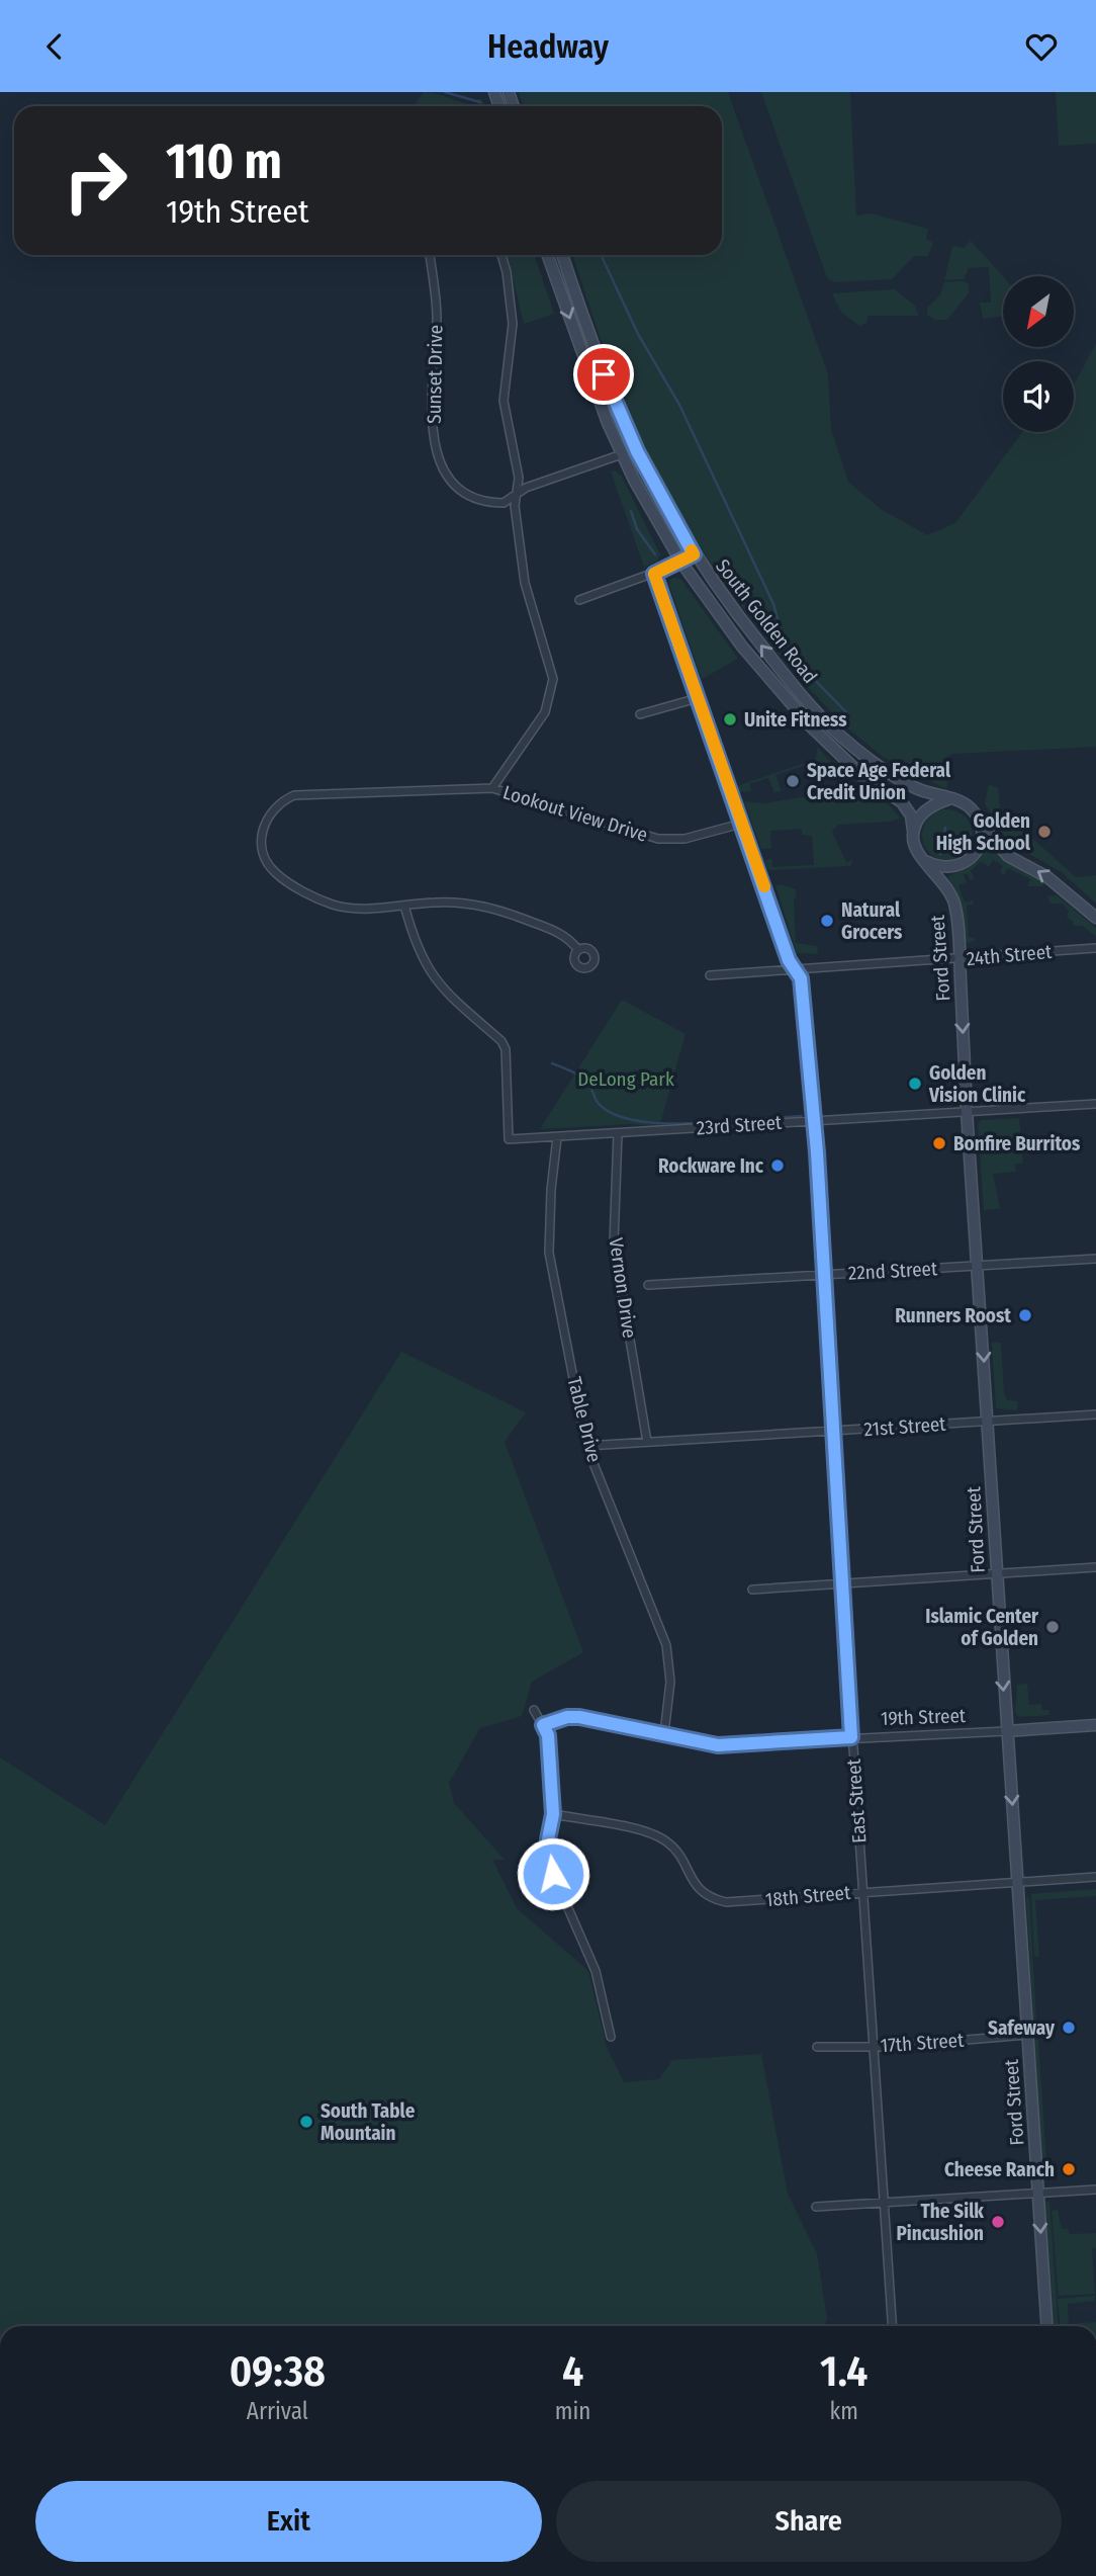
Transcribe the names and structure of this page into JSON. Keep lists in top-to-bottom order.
{
  "streets": {
    "main road": ["South Golden Road", "Ford Street", "19th Street"],
    "street": [
      "Sunset Drive",
      "Lookout View Drive",
      "24th Street",
      "23rd Street",
      "22nd Street",
      "Vernon Drive",
      "Table Drive",
      "21st Street",
      "East Street",
      "18th Street",
      "17th Street"
    ]
  },
  "crossings": [
    ["Sunset Drive", "South Golden Road"],
    ["Sunset Drive", "Lookout View Drive"],
    ["South Golden Road", "Ford Street"],
    ["Lookout View Drive", "23rd Street"],
    ["Lookout View Drive", "East Street"],
    ["24th Street", "Ford Street"],
    ["24th Street", "East Street"],
    ["Ford Street", "23rd Street"],
    ["Ford Street", "22nd Street"],
    ["Ford Street", "21st Street"],
    ["Ford Street", "19th Street"],
    ["Ford Street", "18th Street"],
    ["Ford Street", "17th Street"],
    ["23rd Street", "Vernon Drive"],
    ["23rd Street", "Table Drive"],
    ["23rd Street", "East Street"],
    ["22nd Street", "East Street"],
    ["Vernon Drive", "21st Street"],
    ["Table Drive", "21st Street"],
    ["Table Drive", "19th Street"],
    ["21st Street", "East Street"],
    ["19th Street", "East Street"],
    ["East Street", "18th Street"],
    ["East Street", "17th Street"]
  ],
  "one_way": ["Ford Street"],
  "parks": ["DeLong Park"],
  "places": [
    "Unite Fitness",
    "Space Age Federal Credit Union",
    "Golden High School",
    "Natural Grocers",
    "Golden Vision Clinic",
    "Bonfire Burritos",
    "Rockware Inc",
    "Runners Roost",
    "Islamic Center of Golden",
    "Safeway",
    "South Table Mountain",
    "Cheese Ranch",
    "The Silk Pincushion"
  ],
  "north": "bottom left",
  "page": {
    "header": "Headway",
    "turn": ["110 m", "19th Street"],
    "eta": [
      "09:38",
      "Arrival",
      "4",
      "min",
      "1.4",
      "km"
    ],
    "buttons": ["Exit", "Share"]
  }
}
